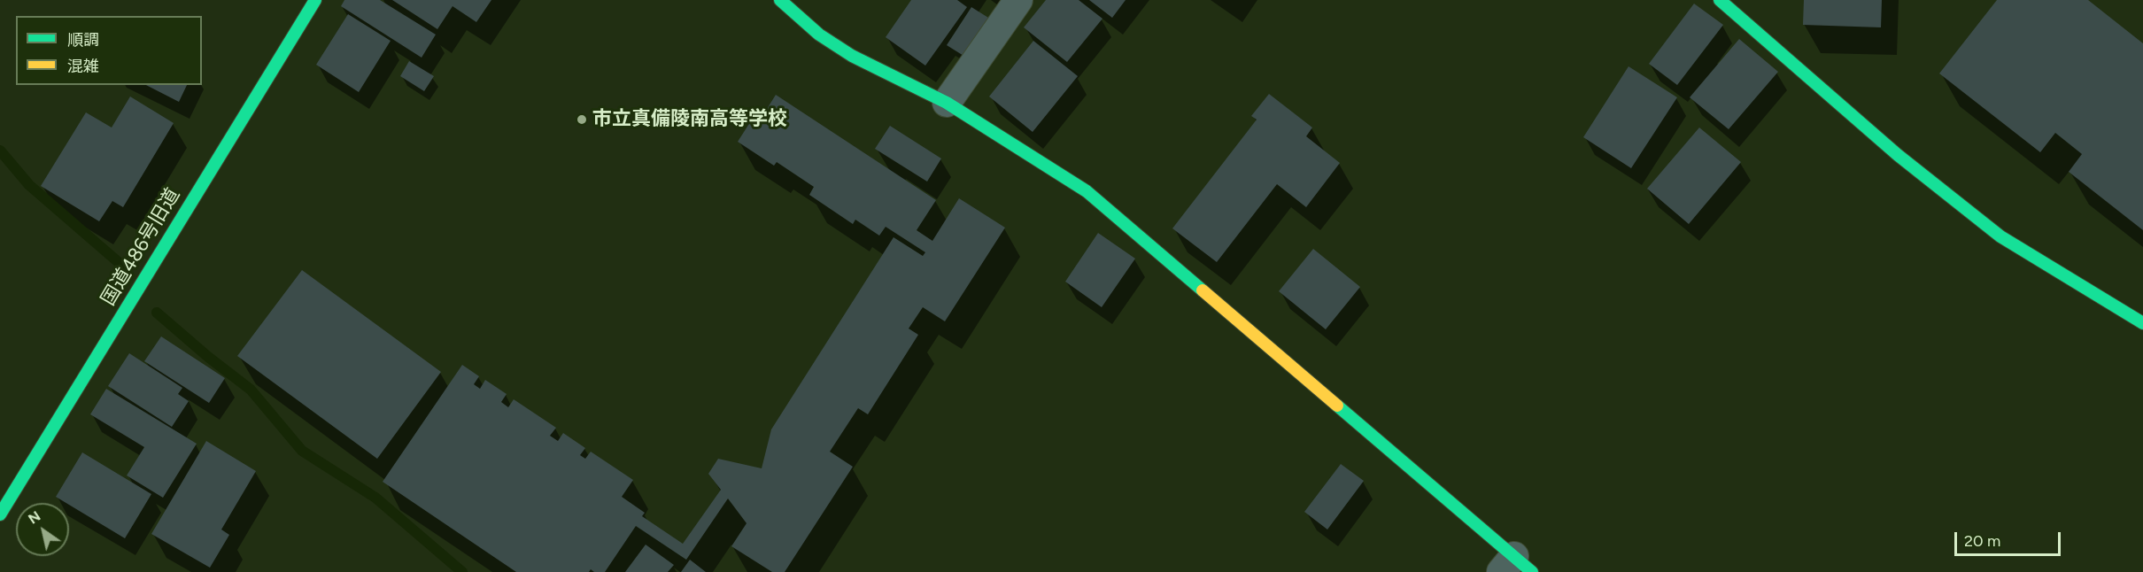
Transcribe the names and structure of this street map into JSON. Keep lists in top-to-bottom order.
{
  "streets": {
    "street": ["国道486号旧道"]
  },
  "places": ["市立真備陵南高等学校"],
  "legend": ["順調", "混雑"],
  "scale_bar": "20 m",
  "north": "top left"
}
